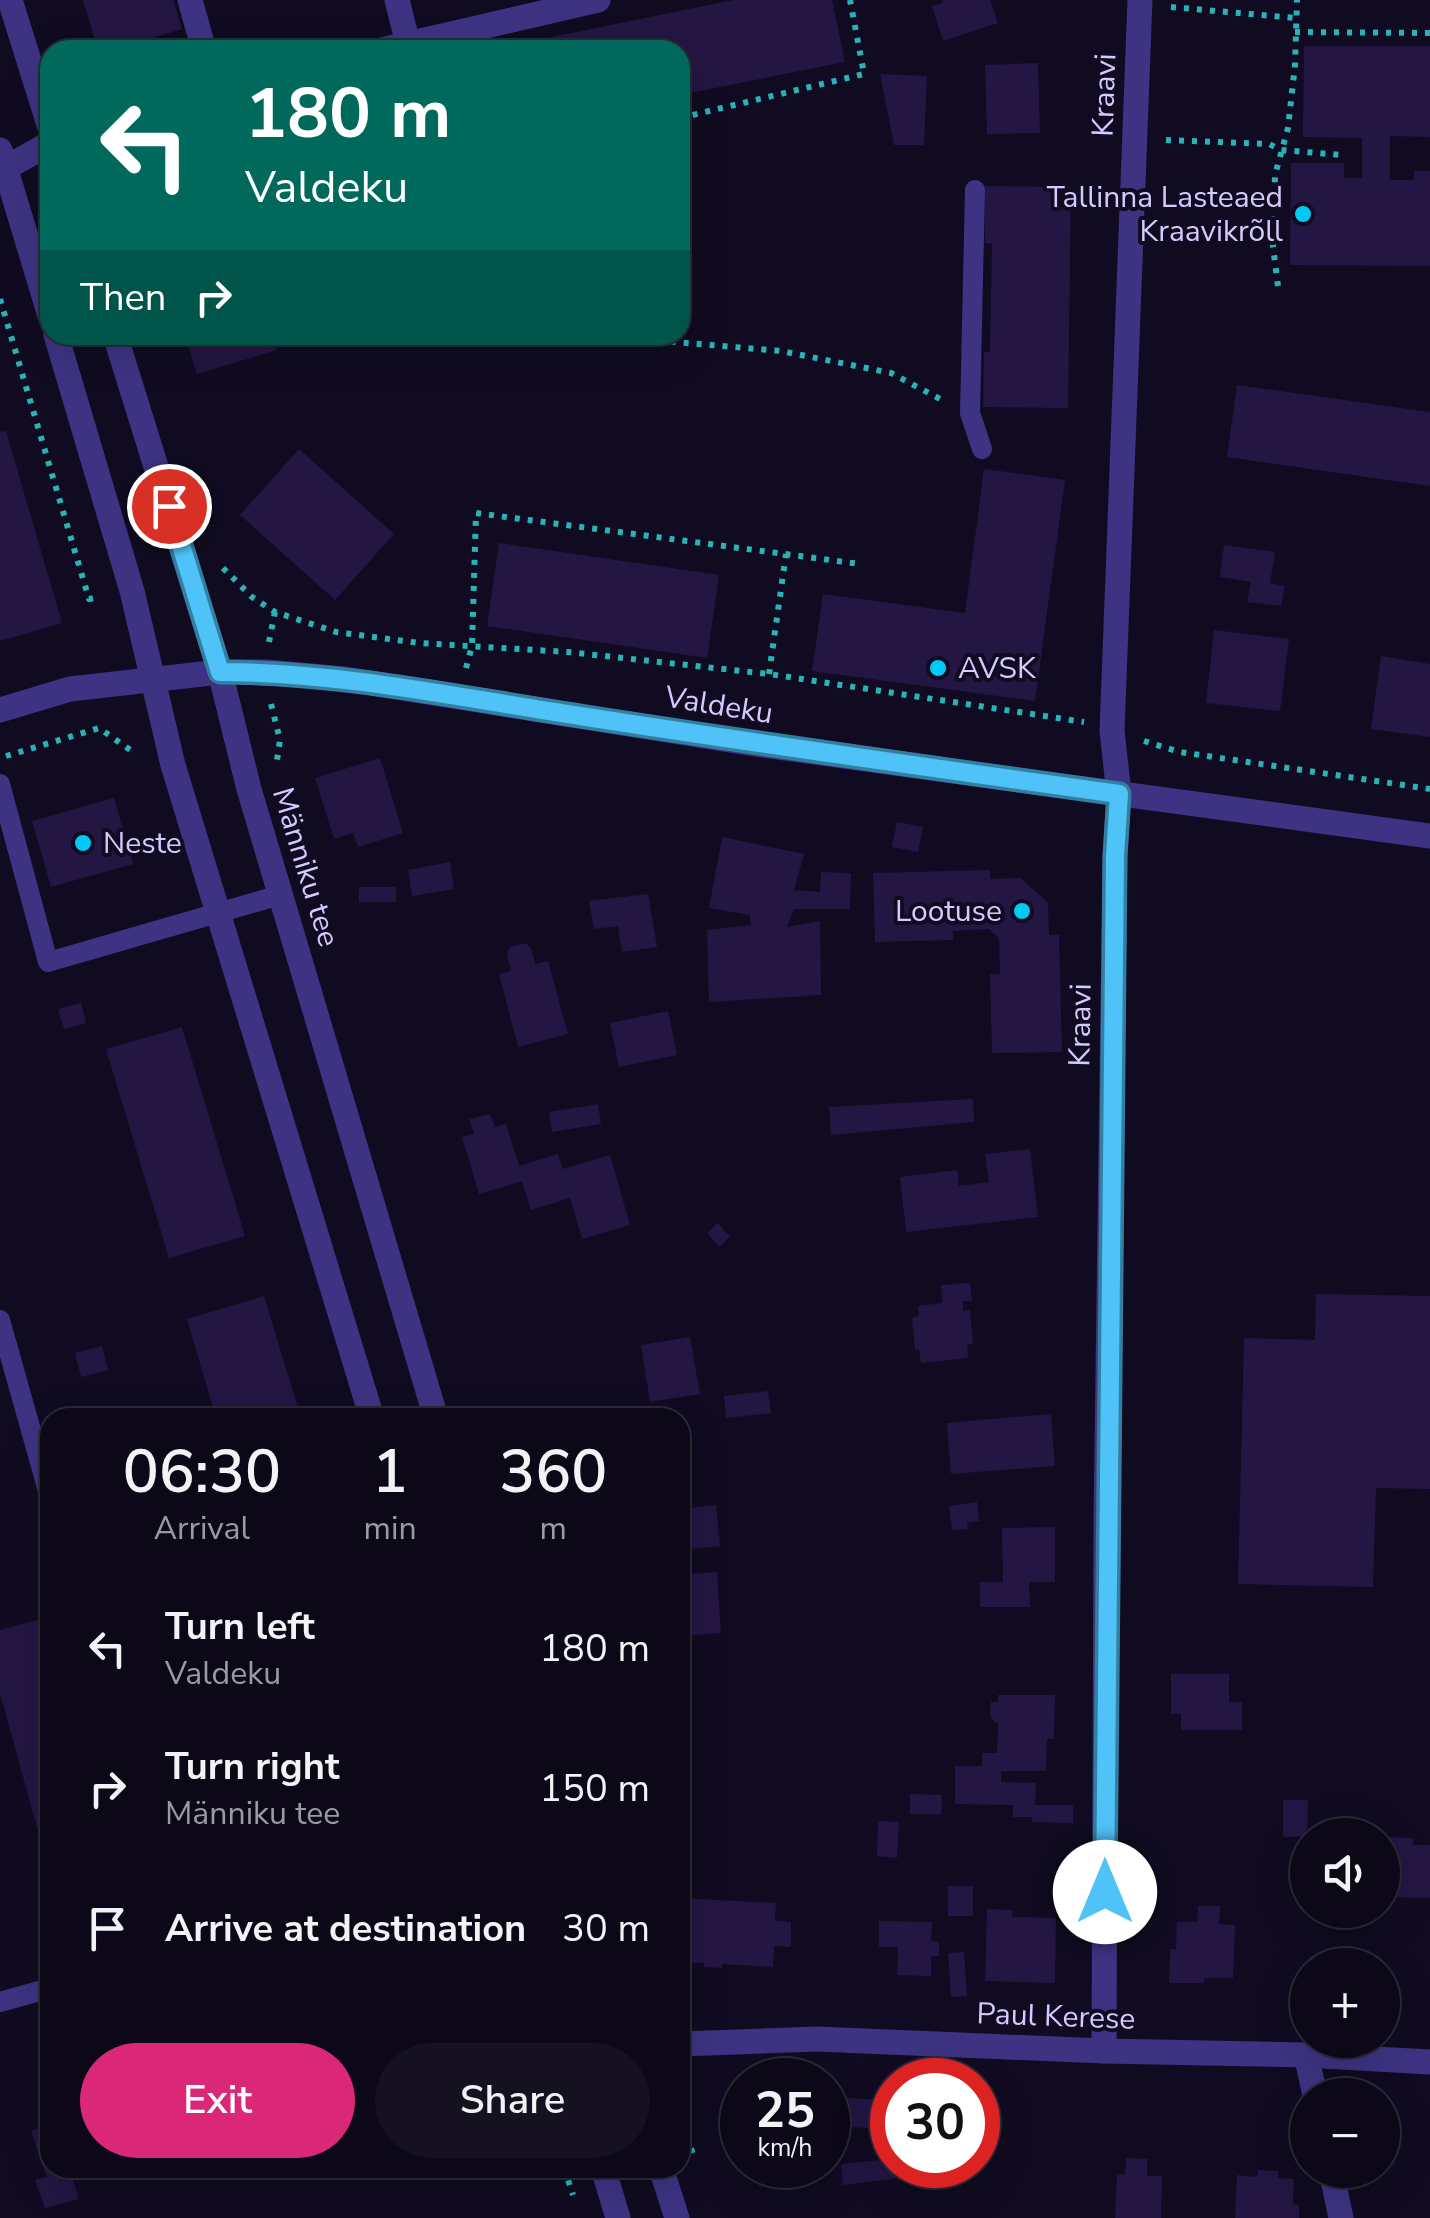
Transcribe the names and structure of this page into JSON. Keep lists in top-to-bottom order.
{
  "streets": {
    "street": [
      "Kraavi",
      "Valdeku",
      "Männiku tee",
      "Paul Kerese"
    ]
  },
  "crossings": [
    ["Kraavi", "Valdeku"],
    ["Kraavi", "Paul Kerese"],
    ["Valdeku", "Männiku tee"]
  ],
  "places": [
    "Tallinna Lasteaed Kraavikrõll",
    "AVSK",
    "Neste",
    "Lootuse"
  ],
  "page": {
    "turn": ["180 m", "Valdeku"],
    "then": "Then",
    "eta": [
      "06:30",
      "Arrival",
      "1",
      "min",
      "360",
      "m"
    ],
    "list": [
      {
        "name": "Turn left",
        "note": "Valdeku",
        "value": "180 m"
      },
      {
        "name": "Turn right",
        "note": "Männiku tee",
        "value": "150 m"
      },
      {
        "name": "Arrive at destination",
        "value": "30 m"
      }
    ],
    "map_buttons": ["+", "−"],
    "buttons": ["Exit", "Share"],
    "speed": "25 km/h",
    "limit": "30"
  }
}
